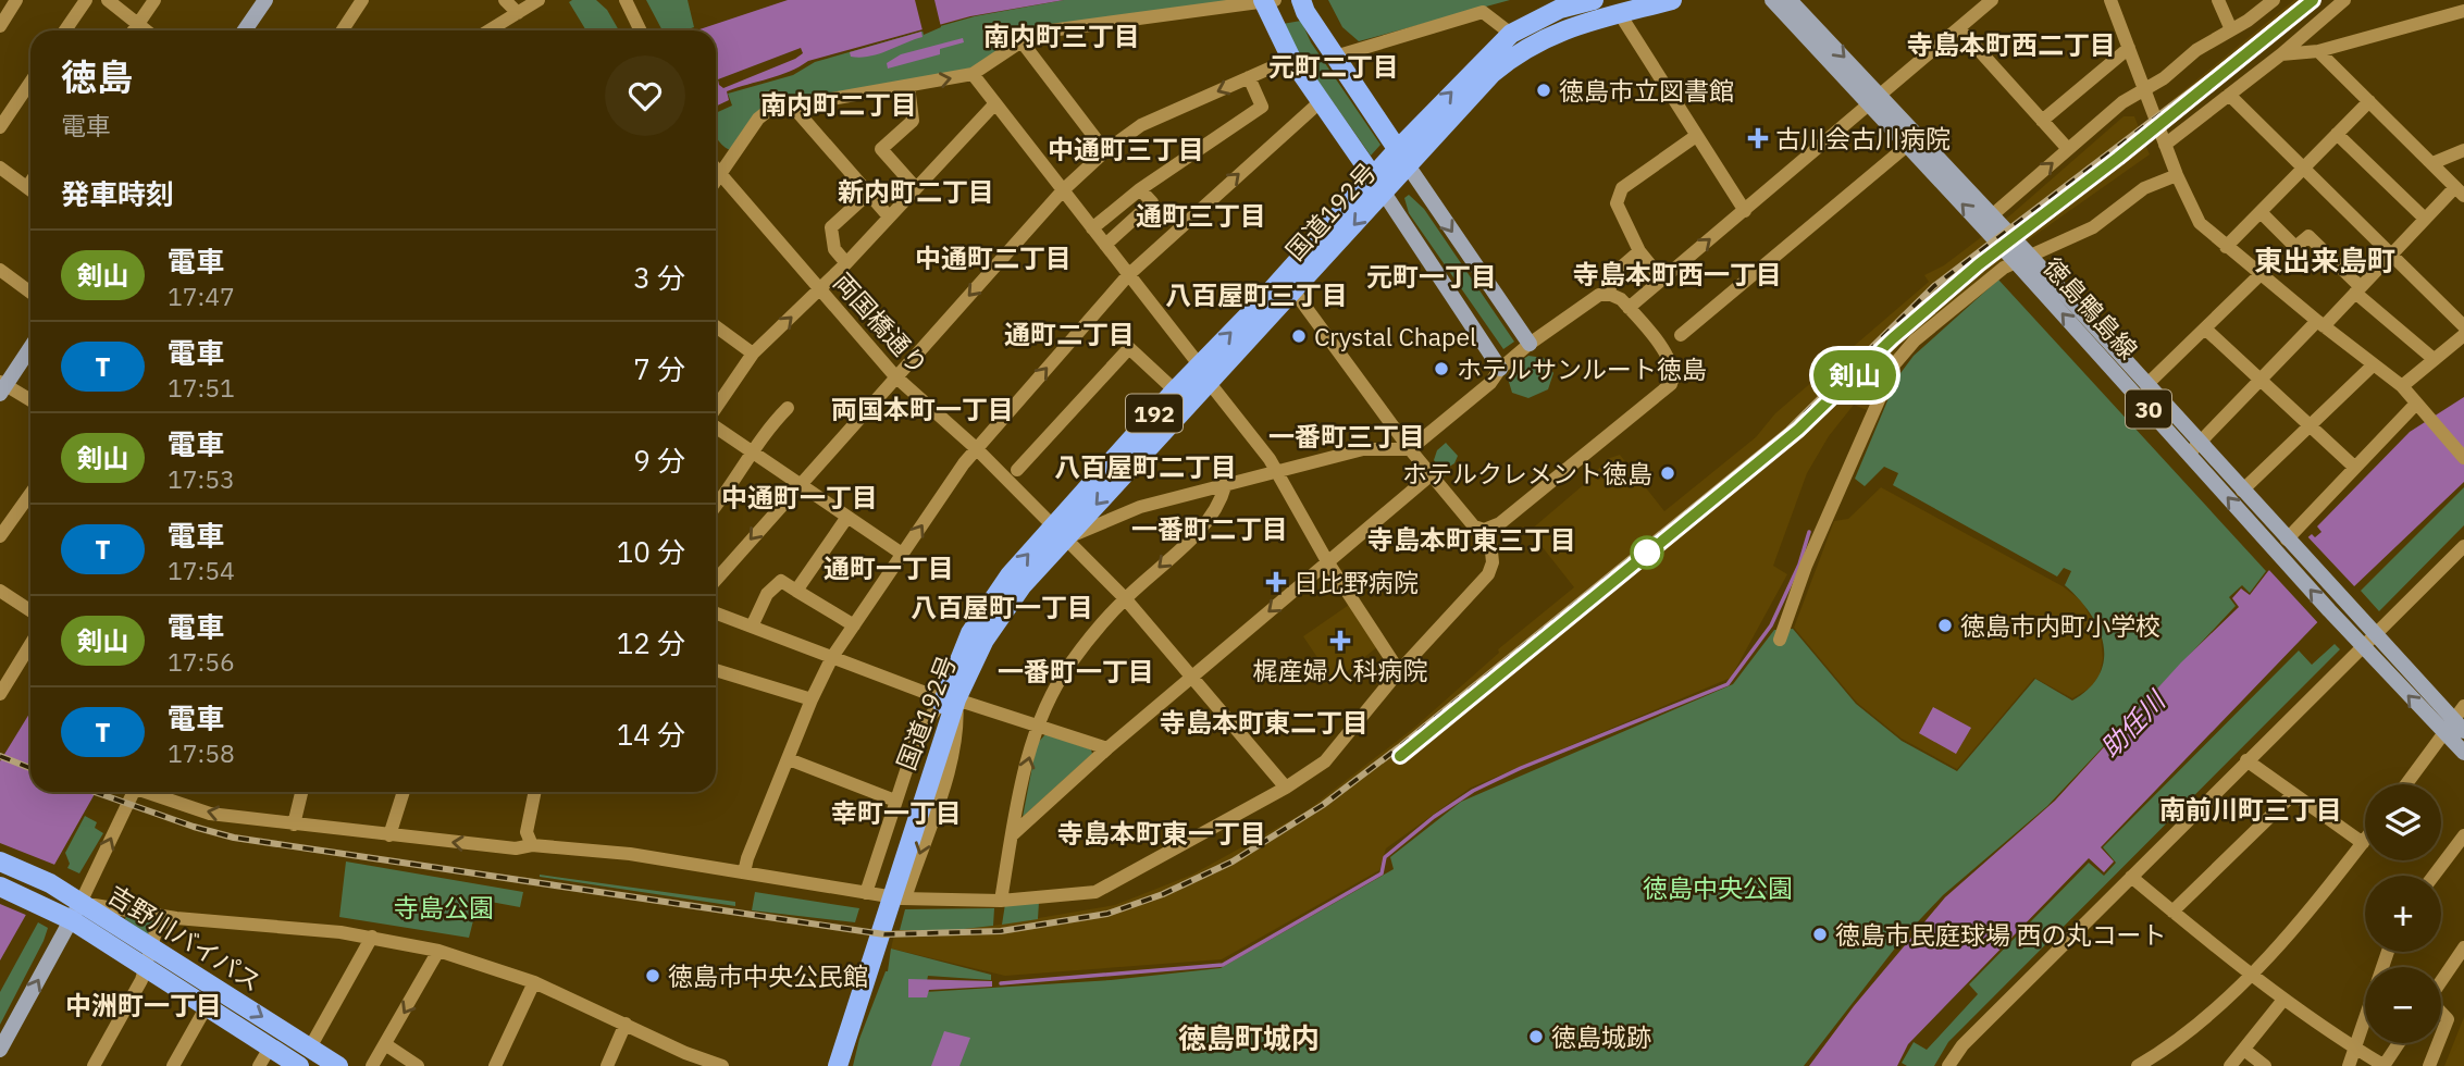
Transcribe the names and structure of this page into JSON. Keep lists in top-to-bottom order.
{
  "streets": {
    "highway": ["国道192号", "192", "吉野川バイパス"],
    "main road": ["徳島鴨島線", "30"],
    "street": ["両国橋通り"]
  },
  "crossings": [
    ["国道192号", "両国橋通り"]
  ],
  "districts": [
    "南内町三丁目",
    "寺島本町西二丁目",
    "元町二丁目",
    "南内町二丁目",
    "中通町三丁目",
    "新内町二丁目",
    "通町三丁目",
    "中通町二丁目",
    "東出来島町",
    "寺島本町西一丁目",
    "元町一丁目",
    "八百屋町三丁目",
    "通町二丁目",
    "両国本町一丁目",
    "一番町三丁目",
    "八百屋町二丁目",
    "中通町一丁目",
    "一番町二丁目",
    "寺島本町東三丁目",
    "通町一丁目",
    "八百屋町一丁目",
    "一番町一丁目",
    "寺島本町東二丁目",
    "南前川町三丁目",
    "幸町一丁目",
    "寺島本町東一丁目",
    "中洲町一丁目",
    "徳島町城内"
  ],
  "water": ["助任川"],
  "parks": ["徳島中央公園", "寺島公園"],
  "places": {
    "other": [
      "徳島市立図書館",
      "Crystal Chapel",
      "ホテルサンルート徳島",
      "ホテルクレメント徳島",
      "徳島市内町小学校",
      "徳島市民庭球場 西の丸コート",
      "徳島市中央公民館",
      "徳島城跡"
    ],
    "health": ["古川会古川病院", "日比野病院", "梶産婦人科病院"]
  },
  "page": {
    "on_map": "剣山",
    "heading": [
      ["徳島", "電車"],
      "発車時刻"
    ],
    "list": [
      {
        "mark": "剣山",
        "name": "電車",
        "note": "17:47",
        "value": "3 分"
      },
      {
        "mark": "T",
        "name": "電車",
        "note": "17:51",
        "value": "7 分"
      },
      {
        "mark": "剣山",
        "name": "電車",
        "note": "17:53",
        "value": "9 分"
      },
      {
        "mark": "T",
        "name": "電車",
        "note": "17:54",
        "value": "10 分"
      },
      {
        "mark": "剣山",
        "name": "電車",
        "note": "17:56",
        "value": "12 分"
      },
      {
        "mark": "T",
        "name": "電車",
        "note": "17:58",
        "value": "14 分"
      }
    ],
    "map_buttons": ["+", "−"]
  }
}
